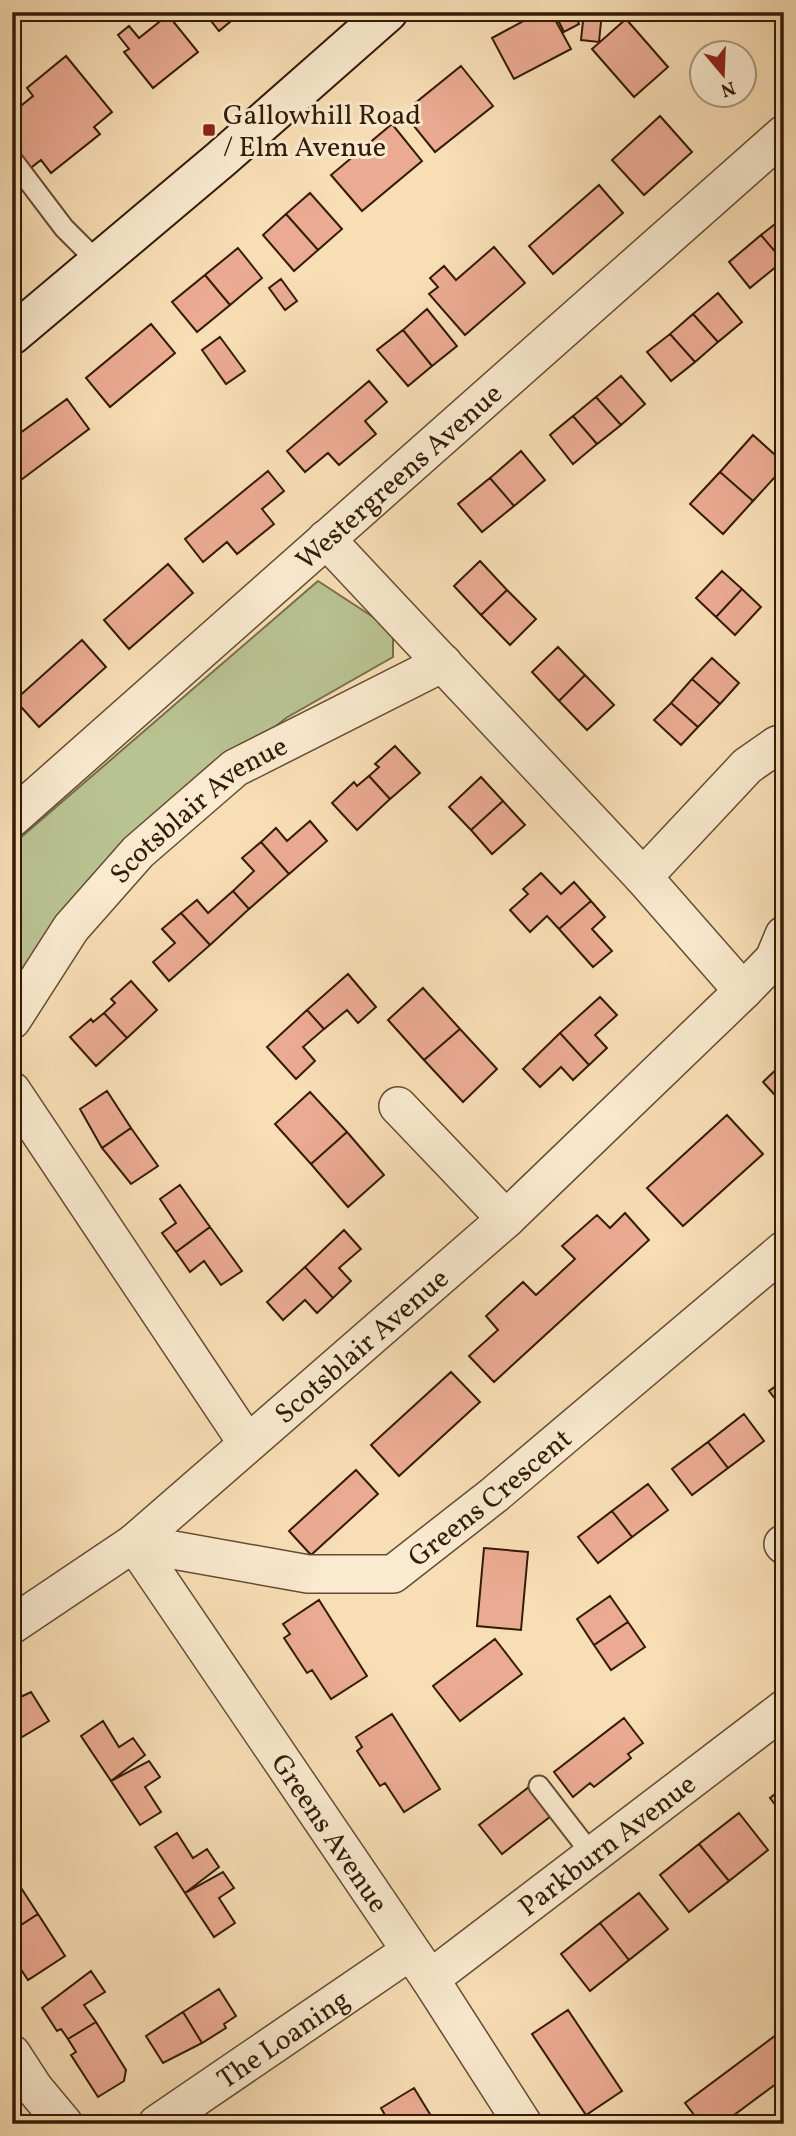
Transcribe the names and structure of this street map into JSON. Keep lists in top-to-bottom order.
{
  "streets": {
    "street": [
      "Westergreens Avenue",
      "Scotsblair Avenue",
      "Greens Crescent",
      "Greens Avenue",
      "Parkburn Avenue",
      "The Loaning"
    ]
  },
  "crossings": [
    ["Scotsblair Avenue", "Greens Crescent"],
    ["Scotsblair Avenue", "Greens Avenue"],
    ["Greens Crescent", "Greens Avenue"],
    ["Greens Avenue", "Parkburn Avenue"],
    ["Greens Avenue", "The Loaning"],
    ["Parkburn Avenue", "The Loaning"]
  ],
  "places": {
    "transit": ["Gallowhill Road / Elm Avenue"]
  },
  "north": "bottom"
}
